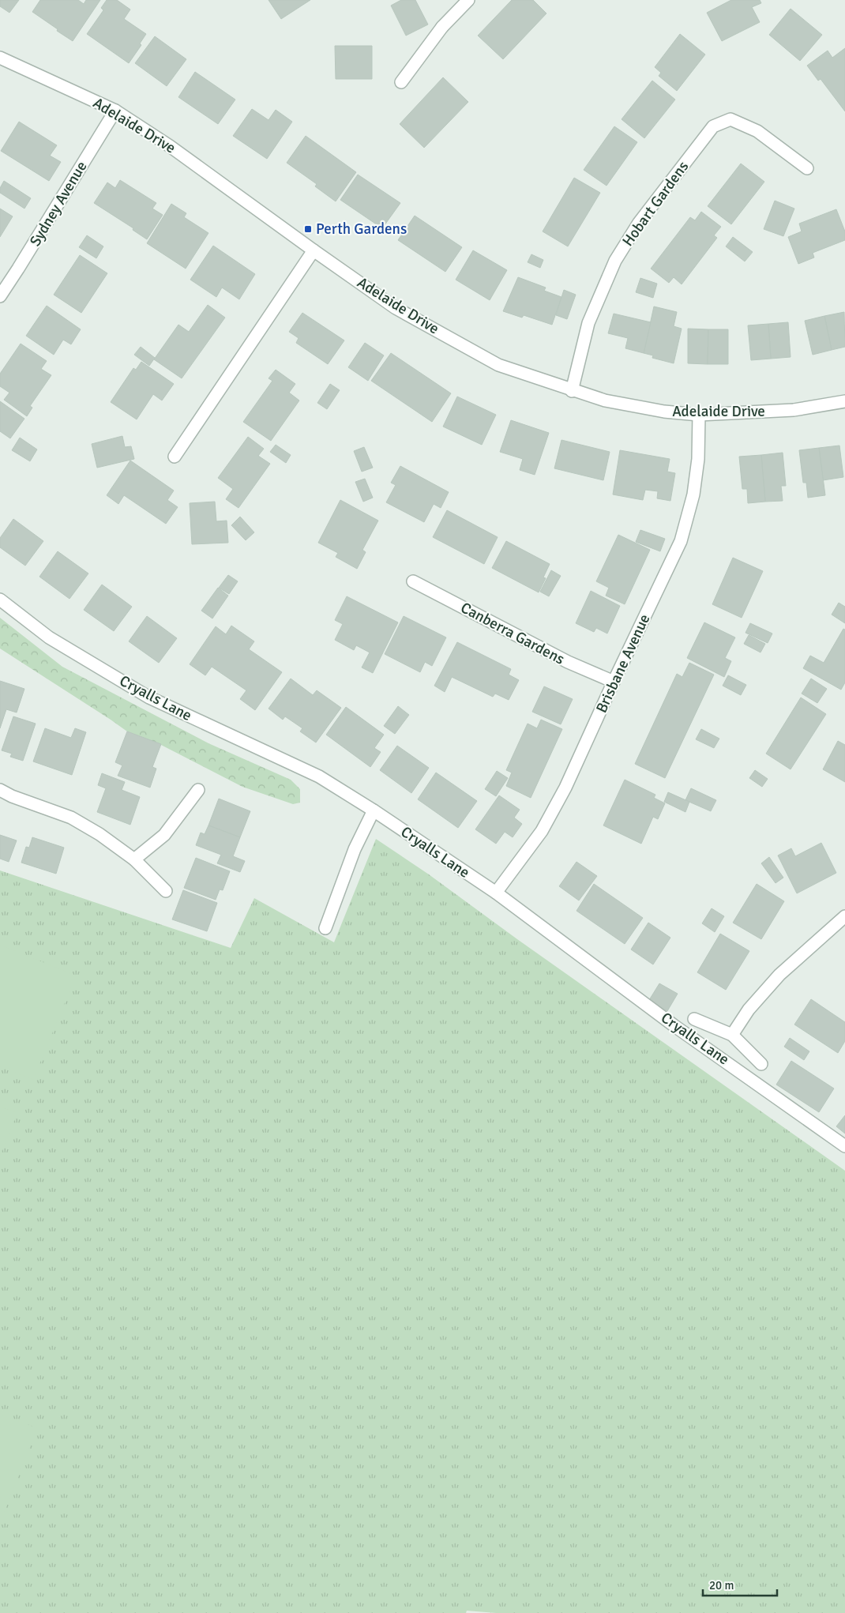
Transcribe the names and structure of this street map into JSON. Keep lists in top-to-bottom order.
{
  "streets": {
    "street": [
      "Adelaide Drive",
      "Sydney Avenue",
      "Hobart Gardens",
      "Canberra Gardens",
      "Brisbane Avenue",
      "Cryalls Lane"
    ]
  },
  "crossings": [
    ["Adelaide Drive", "Sydney Avenue"],
    ["Adelaide Drive", "Hobart Gardens"],
    ["Adelaide Drive", "Brisbane Avenue"],
    ["Canberra Gardens", "Brisbane Avenue"],
    ["Brisbane Avenue", "Cryalls Lane"]
  ],
  "places": {
    "transit": ["Perth Gardens"]
  },
  "scale_bar": "20 m"
}
